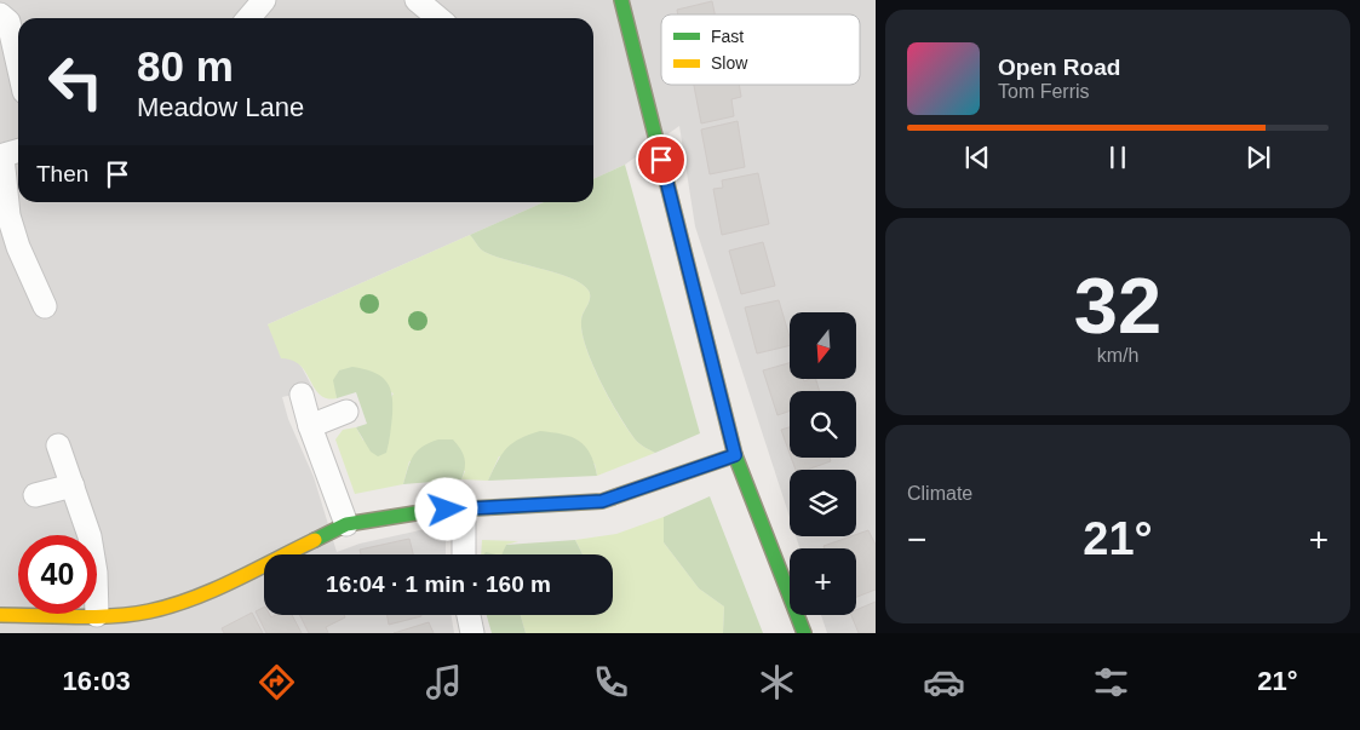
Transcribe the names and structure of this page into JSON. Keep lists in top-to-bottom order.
{
  "legend": ["Fast", "Slow"],
  "north": "bottom",
  "page": {
    "turn": ["80 m", "Meadow Lane"],
    "song": ["Open Road", "Tom Ferris"],
    "then": "Then",
    "tile": [
      ["32", "km/h"],
      "Climate"
    ],
    "map_buttons": "+",
    "heat": ["−", "21°", "+"],
    "limit": "40",
    "trip": "16:04 · 1 min · 160 m",
    "tabs": ["16:03", "21°"]
  }
}
